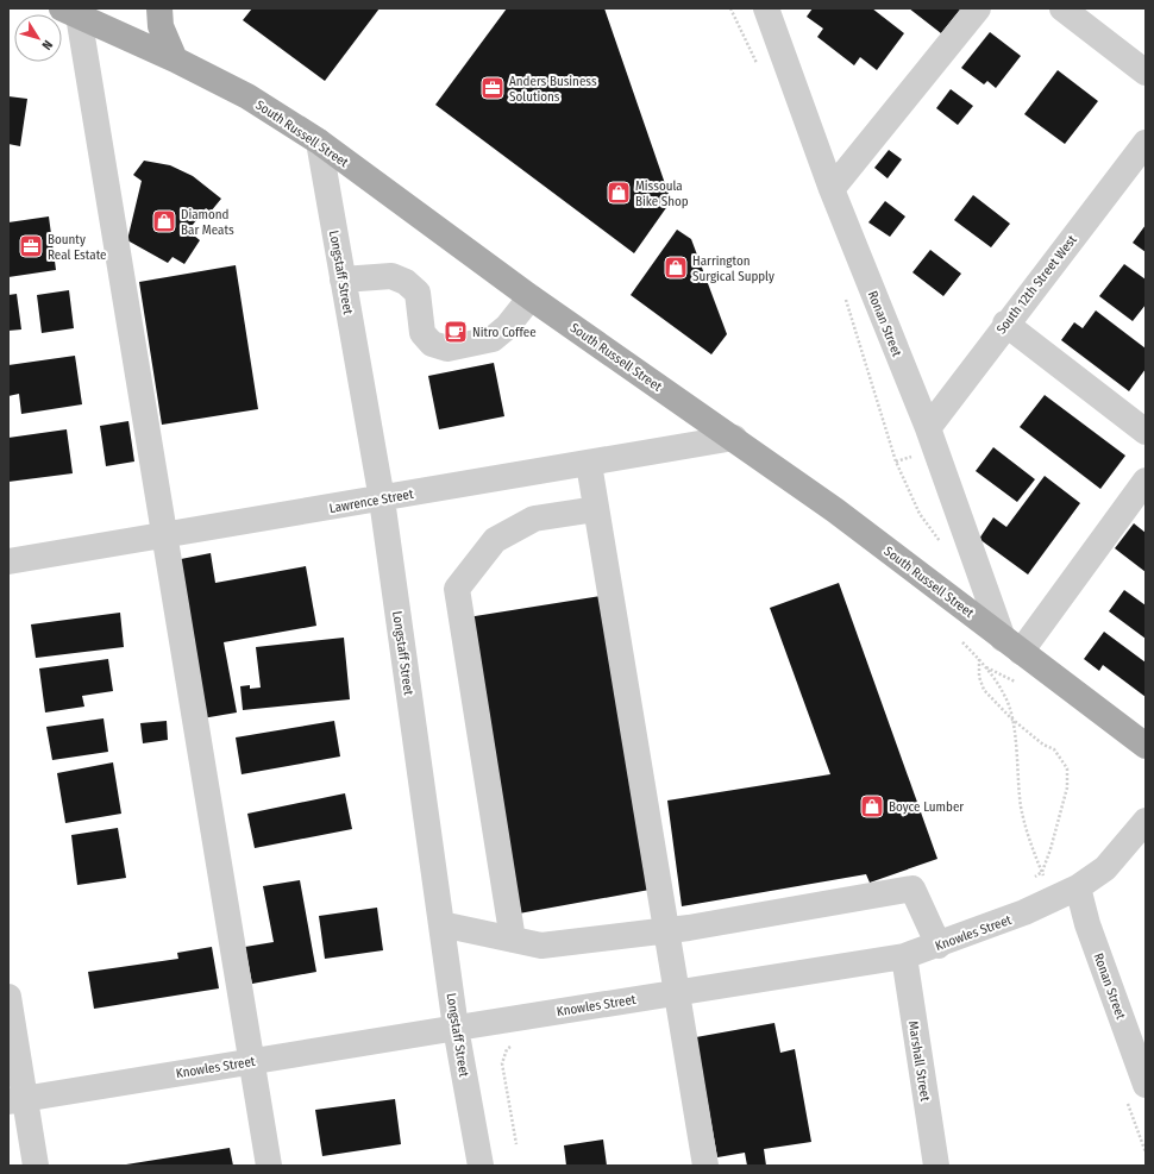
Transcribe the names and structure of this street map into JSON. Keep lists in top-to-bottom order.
{
  "streets": {
    "main road": ["South Russell Street"],
    "street": [
      "Longstaff Street",
      "South 12th Street West",
      "Ronan Street",
      "Lawrence Street",
      "Knowles Street",
      "Marshall Street"
    ]
  },
  "crossings": [
    ["South Russell Street", "Longstaff Street"],
    ["South Russell Street", "Ronan Street"],
    ["South Russell Street", "Lawrence Street"],
    ["Longstaff Street", "Lawrence Street"],
    ["Longstaff Street", "Knowles Street"],
    ["South 12th Street West", "Ronan Street"],
    ["Ronan Street", "Knowles Street"],
    ["Knowles Street", "Marshall Street"]
  ],
  "places": {
    "office": ["Anders Business Solutions", "Bounty Real Estate"],
    "shop": [
      "Missoula Bike Shop",
      "Diamond Bar Meats",
      "Harrington Surgical Supply",
      "Boyce Lumber"
    ],
    "cafe": ["Nitro Coffee"]
  },
  "north": "bottom right"
}
